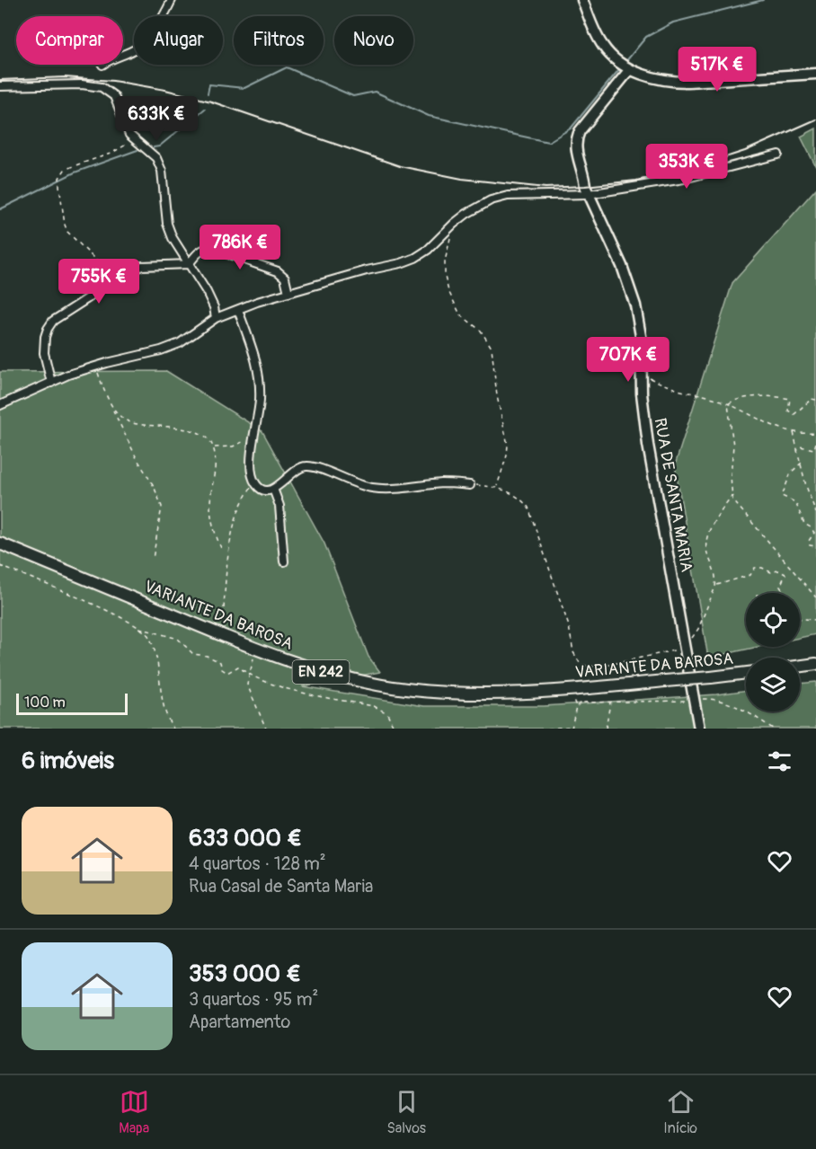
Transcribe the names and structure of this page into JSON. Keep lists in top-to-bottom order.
{
  "streets": {
    "main road": ["VARIANTE DA BAROSA", "EN 242"],
    "street": ["RUA DE SANTA MARIA"]
  },
  "scale_bar": "100 m",
  "page": {
    "chip": [
      "Comprar",
      "Alugar",
      "Filtros",
      "Novo"
    ],
    "price": [
      "517K €",
      "633K €",
      "353K €",
      "786K €",
      "755K €",
      "707K €"
    ],
    "scale": "100 m",
    "heading": "6 imóveis",
    "list": [
      {
        "name": "633 000 €",
        "note": "4 quartos · 128 m² · Rua Casal de Santa Maria"
      },
      {
        "name": "353 000 €",
        "note": "3 quartos · 95 m² · Apartamento"
      }
    ],
    "tabs": ["Mapa", "Salvos", "Início"]
  }
}
